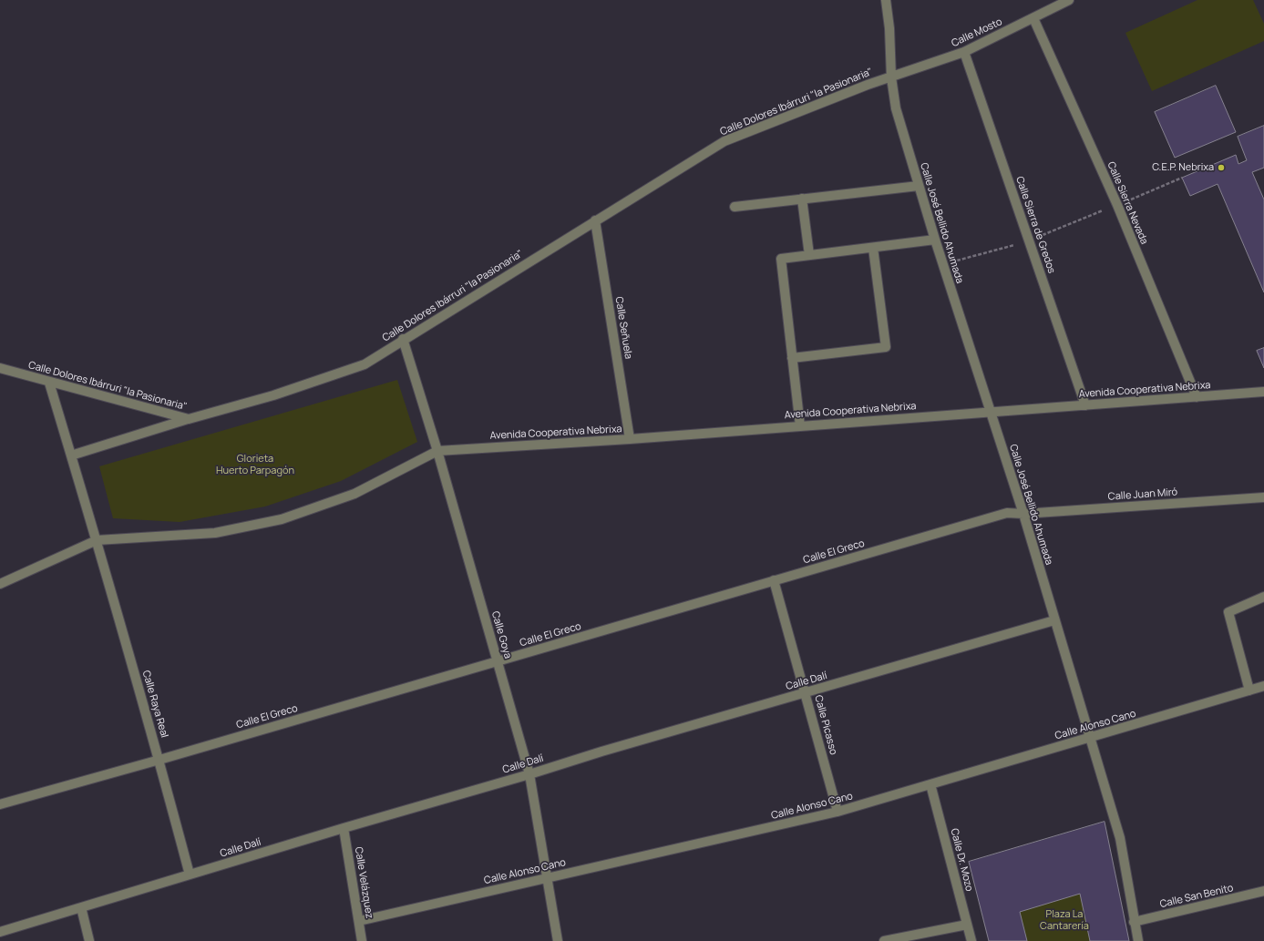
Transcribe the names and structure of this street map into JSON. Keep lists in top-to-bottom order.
{
  "streets": {
    "street": [
      "Calle Mosto",
      "Calle Dolores Ibárruri \"la Pasionaria\"",
      "Calle Sierra Nevada",
      "Calle José Bellido Ahumada",
      "Calle Sierra de Gredos",
      "Calle Señuela",
      "Avenida Cooperativa Nebrixa",
      "Calle Juan Miró",
      "Calle El Greco",
      "Calle Goya",
      "Calle Dalí",
      "Calle Raya Real",
      "Calle Picasso",
      "Calle Alonso Cano",
      "Calle Dr. Mozo",
      "Calle Velázquez",
      "Calle San Benito"
    ]
  },
  "crossings": [
    ["Calle Mosto", "Calle Dolores Ibárruri \"la Pasionaria\""],
    ["Calle Mosto", "Calle Sierra Nevada"],
    ["Calle Mosto", "Calle José Bellido Ahumada"],
    ["Calle Mosto", "Calle Sierra de Gredos"],
    ["Calle Dolores Ibárruri \"la Pasionaria\"", "Calle José Bellido Ahumada"],
    ["Calle Dolores Ibárruri \"la Pasionaria\"", "Calle Señuela"],
    ["Calle Dolores Ibárruri \"la Pasionaria\"", "Calle Goya"],
    ["Calle Sierra Nevada", "Avenida Cooperativa Nebrixa"],
    ["Calle José Bellido Ahumada", "Avenida Cooperativa Nebrixa"],
    ["Calle José Bellido Ahumada", "Calle Juan Miró"],
    ["Calle José Bellido Ahumada", "Calle El Greco"],
    ["Calle José Bellido Ahumada", "Calle Dalí"],
    ["Calle José Bellido Ahumada", "Calle Alonso Cano"],
    ["Calle José Bellido Ahumada", "Calle San Benito"],
    ["Calle Sierra de Gredos", "Avenida Cooperativa Nebrixa"],
    ["Calle Señuela", "Avenida Cooperativa Nebrixa"],
    ["Avenida Cooperativa Nebrixa", "Calle Goya"],
    ["Calle Juan Miró", "Calle El Greco"],
    ["Calle El Greco", "Calle Goya"],
    ["Calle El Greco", "Calle Raya Real"],
    ["Calle El Greco", "Calle Picasso"],
    ["Calle Goya", "Calle Dalí"],
    ["Calle Goya", "Calle Alonso Cano"],
    ["Calle Dalí", "Calle Raya Real"],
    ["Calle Dalí", "Calle Picasso"],
    ["Calle Dalí", "Calle Velázquez"],
    ["Calle Picasso", "Calle Alonso Cano"],
    ["Calle Alonso Cano", "Calle Dr. Mozo"],
    ["Calle Alonso Cano", "Calle Velázquez"]
  ],
  "parks": ["Glorieta Huerto Parpagón", "Plaza La Cantarería"],
  "places": ["C.E.P. Nebrixa"]
}
